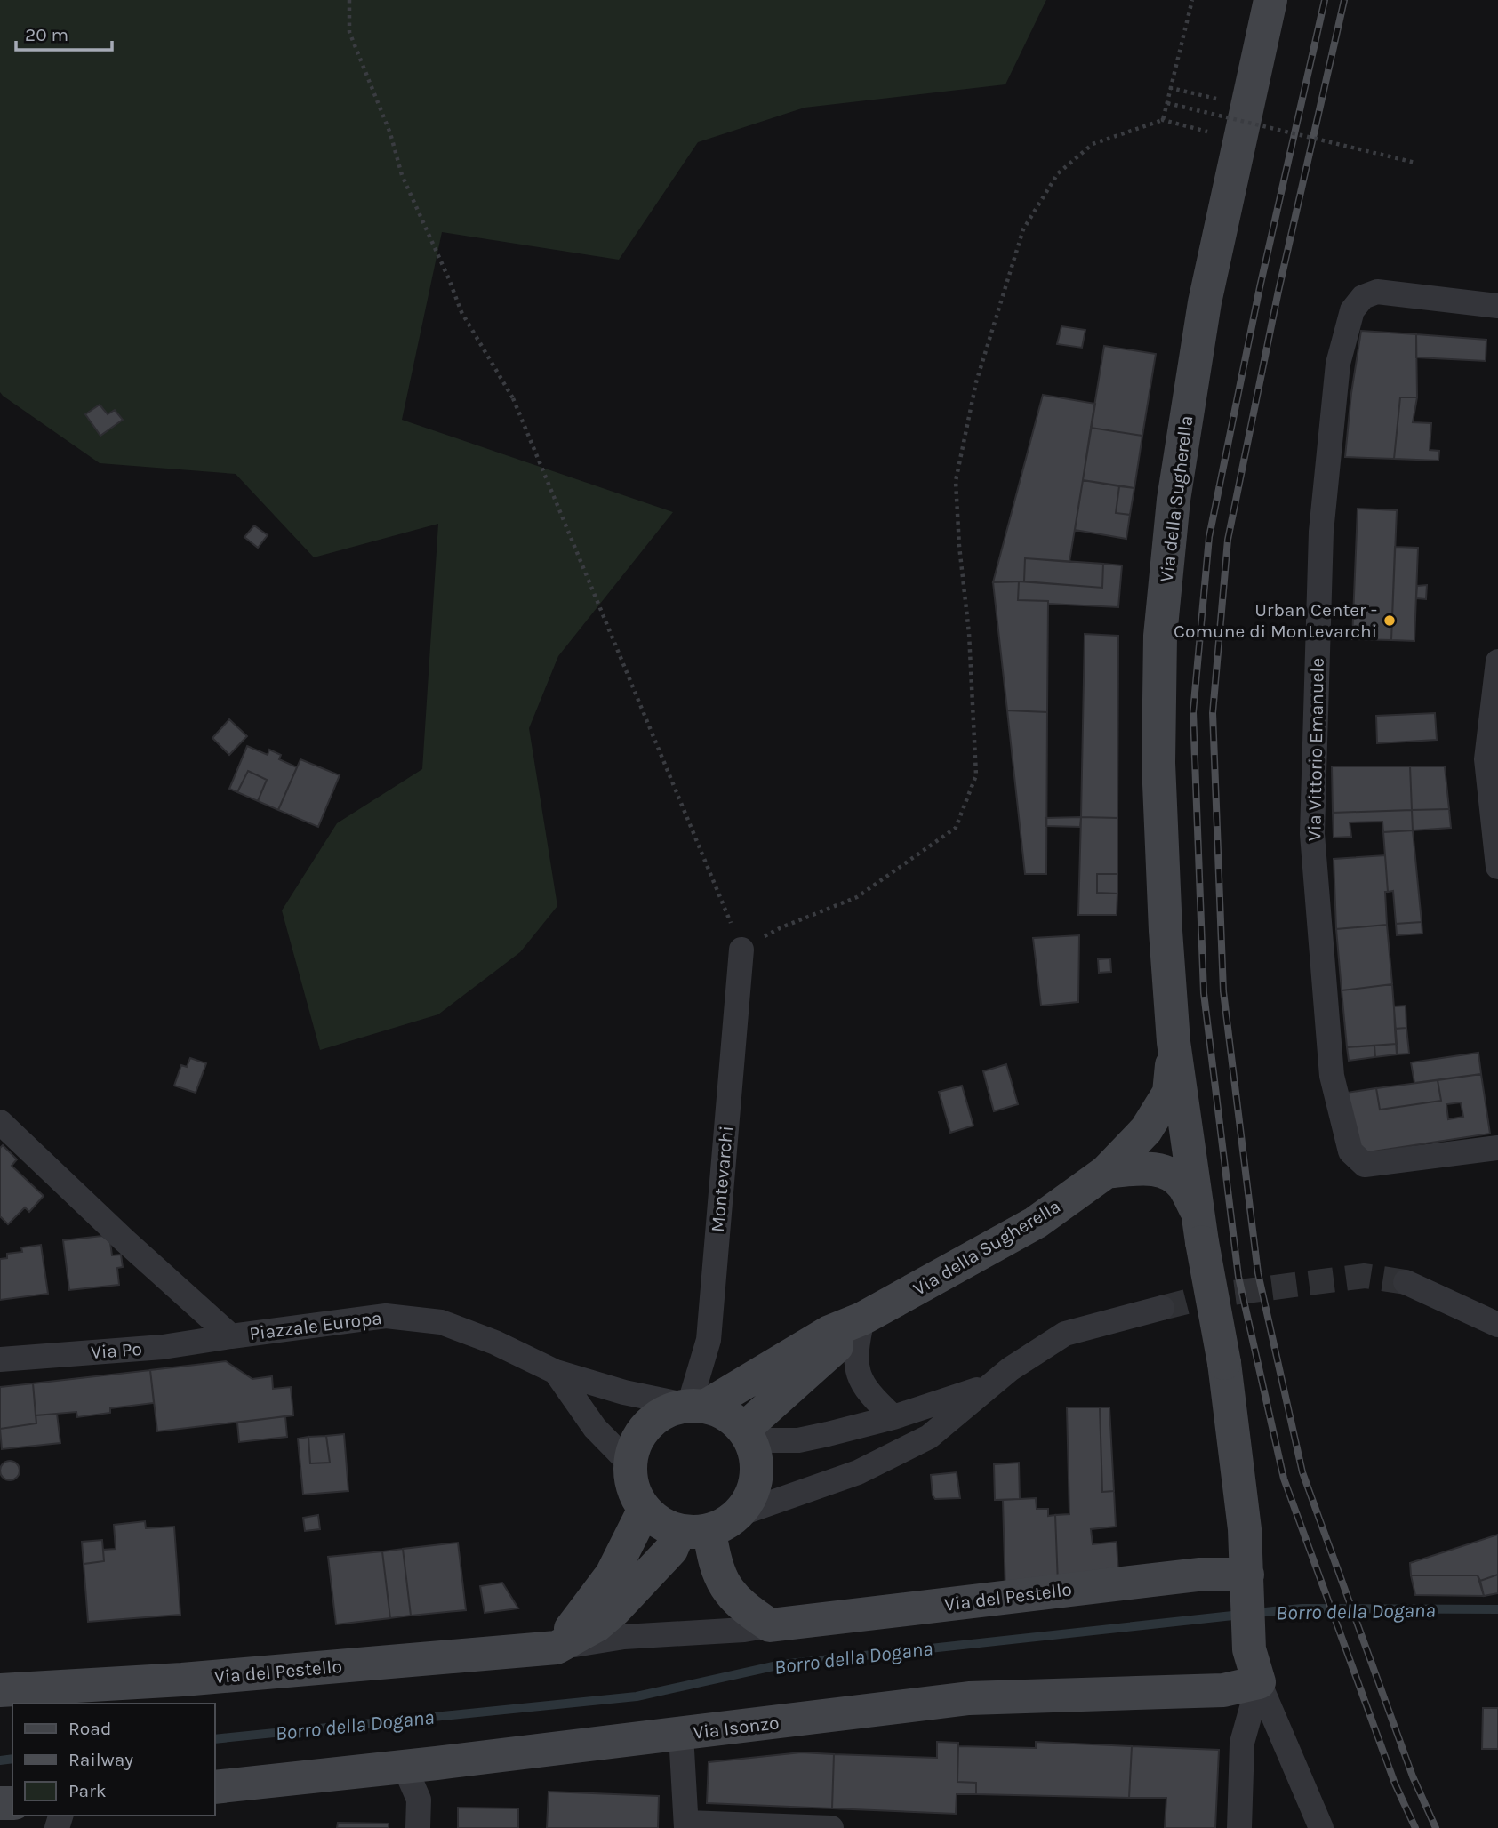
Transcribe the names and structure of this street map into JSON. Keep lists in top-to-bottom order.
{
  "streets": {
    "street": [
      "Via della Sugherella",
      "Via Vittorio Emanuele",
      "Montevarchi",
      "Piazzale Europa",
      "Via Po",
      "Via del Pestello",
      "Via Isonzo"
    ]
  },
  "crossings": [
    ["Via della Sugherella", "Montevarchi"],
    ["Via della Sugherella", "Piazzale Europa"],
    ["Via della Sugherella", "Via del Pestello"],
    ["Via della Sugherella", "Via Isonzo"],
    ["Montevarchi", "Piazzale Europa"],
    ["Montevarchi", "Via del Pestello"],
    ["Piazzale Europa", "Via Po"],
    ["Piazzale Europa", "Via del Pestello"]
  ],
  "water": ["Borro della Dogana"],
  "places": ["Urban Center - Comune di Montevarchi"],
  "legend": ["Road", "Railway", "Park"],
  "scale_bar": "20 m"
}
